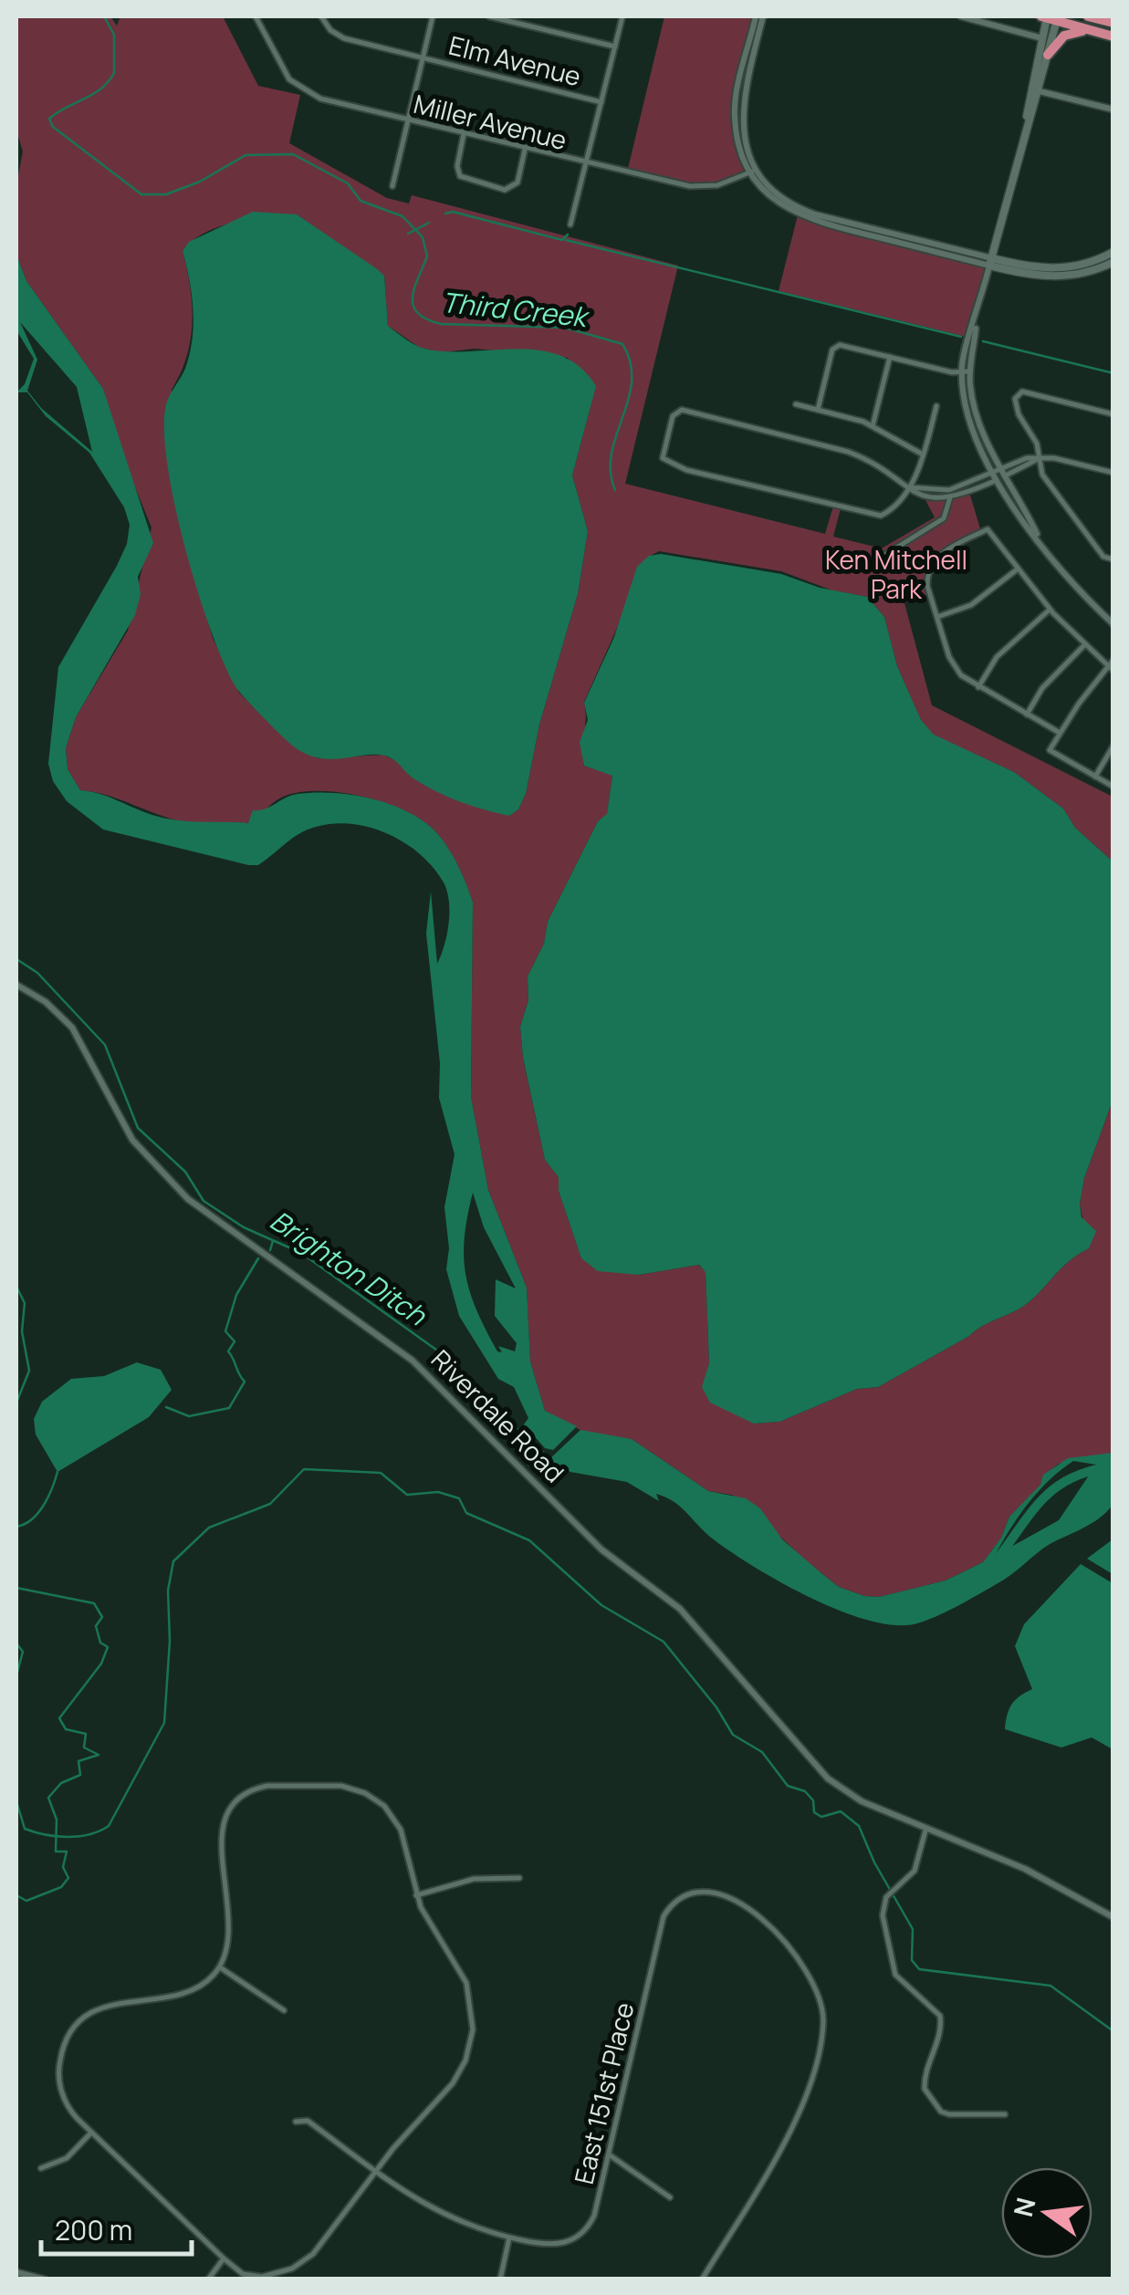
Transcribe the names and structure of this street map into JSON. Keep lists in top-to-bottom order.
{
  "streets": {
    "street": [
      "Elm Avenue",
      "Miller Avenue",
      "Riverdale Road",
      "East 151st Place"
    ]
  },
  "water": ["Third Creek", "Brighton Ditch"],
  "parks": ["Ken Mitchell Park"],
  "scale_bar": "200 m",
  "north": "left"
}
